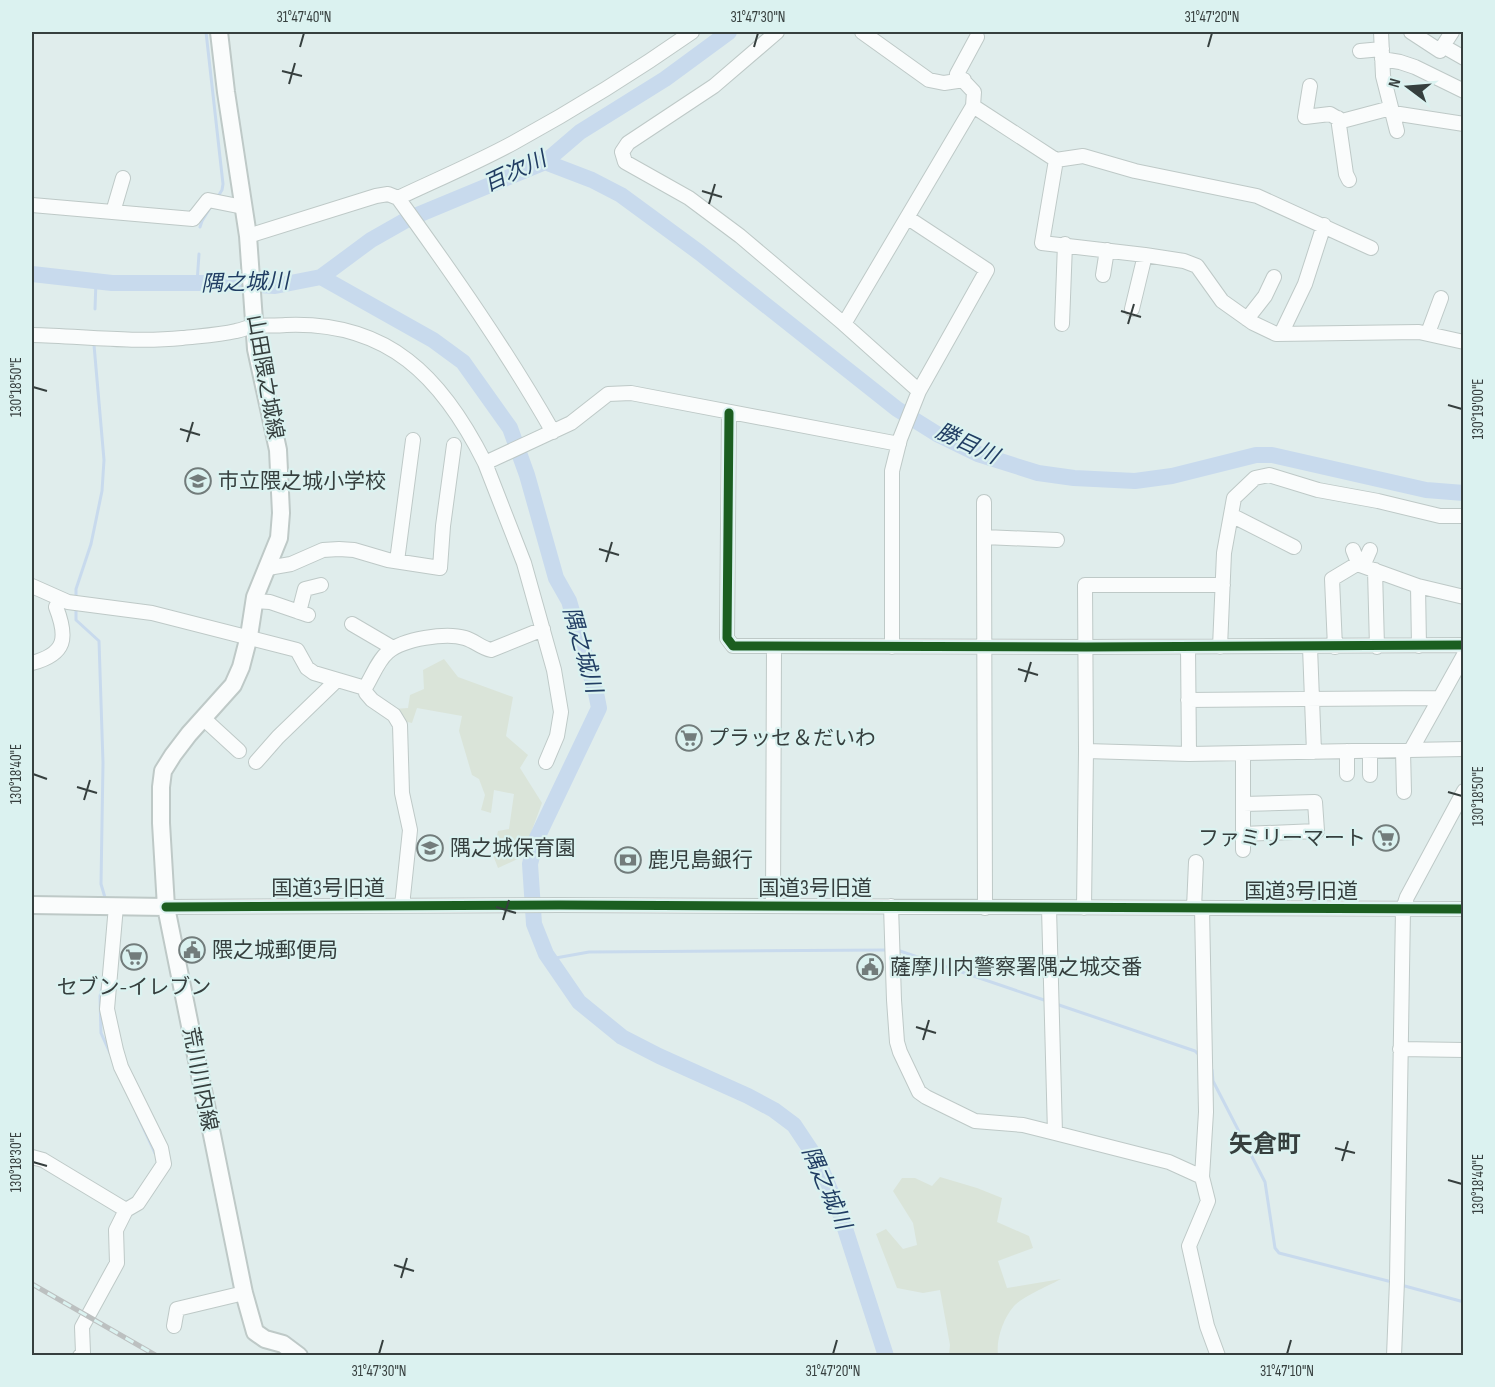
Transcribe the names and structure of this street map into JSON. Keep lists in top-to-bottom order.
{
  "streets": {
    "main road": ["山田隈之城線", "荒川川内線"],
    "street": ["国道3号旧道"]
  },
  "crossings": [
    ["山田隈之城線", "国道3号旧道"],
    ["山田隈之城線", "荒川川内線"],
    ["国道3号旧道", "荒川川内線"]
  ],
  "districts": ["矢倉町"],
  "water": ["百次川", "隅之城川", "勝目川"],
  "places": {
    "school or university": ["市立隈之城小学校", "隅之城保育園"],
    "supermarket": ["プラッセ＆だいわ", "ファミリーマート", "セブン-イレブン"],
    "bank": ["鹿児島銀行"],
    "public building": ["隈之城郵便局", "薩摩川内警察署隅之城交番"]
  },
  "north": "left",
  "coordinates": [
    "31°47'40\"N",
    "31°47'30\"N",
    "31°47'20\"N",
    "130°18'50\"E",
    "130°19'00\"E",
    "130°18'40\"E",
    "130°18'30\"E",
    "31°47'10\"N"
  ]
}
